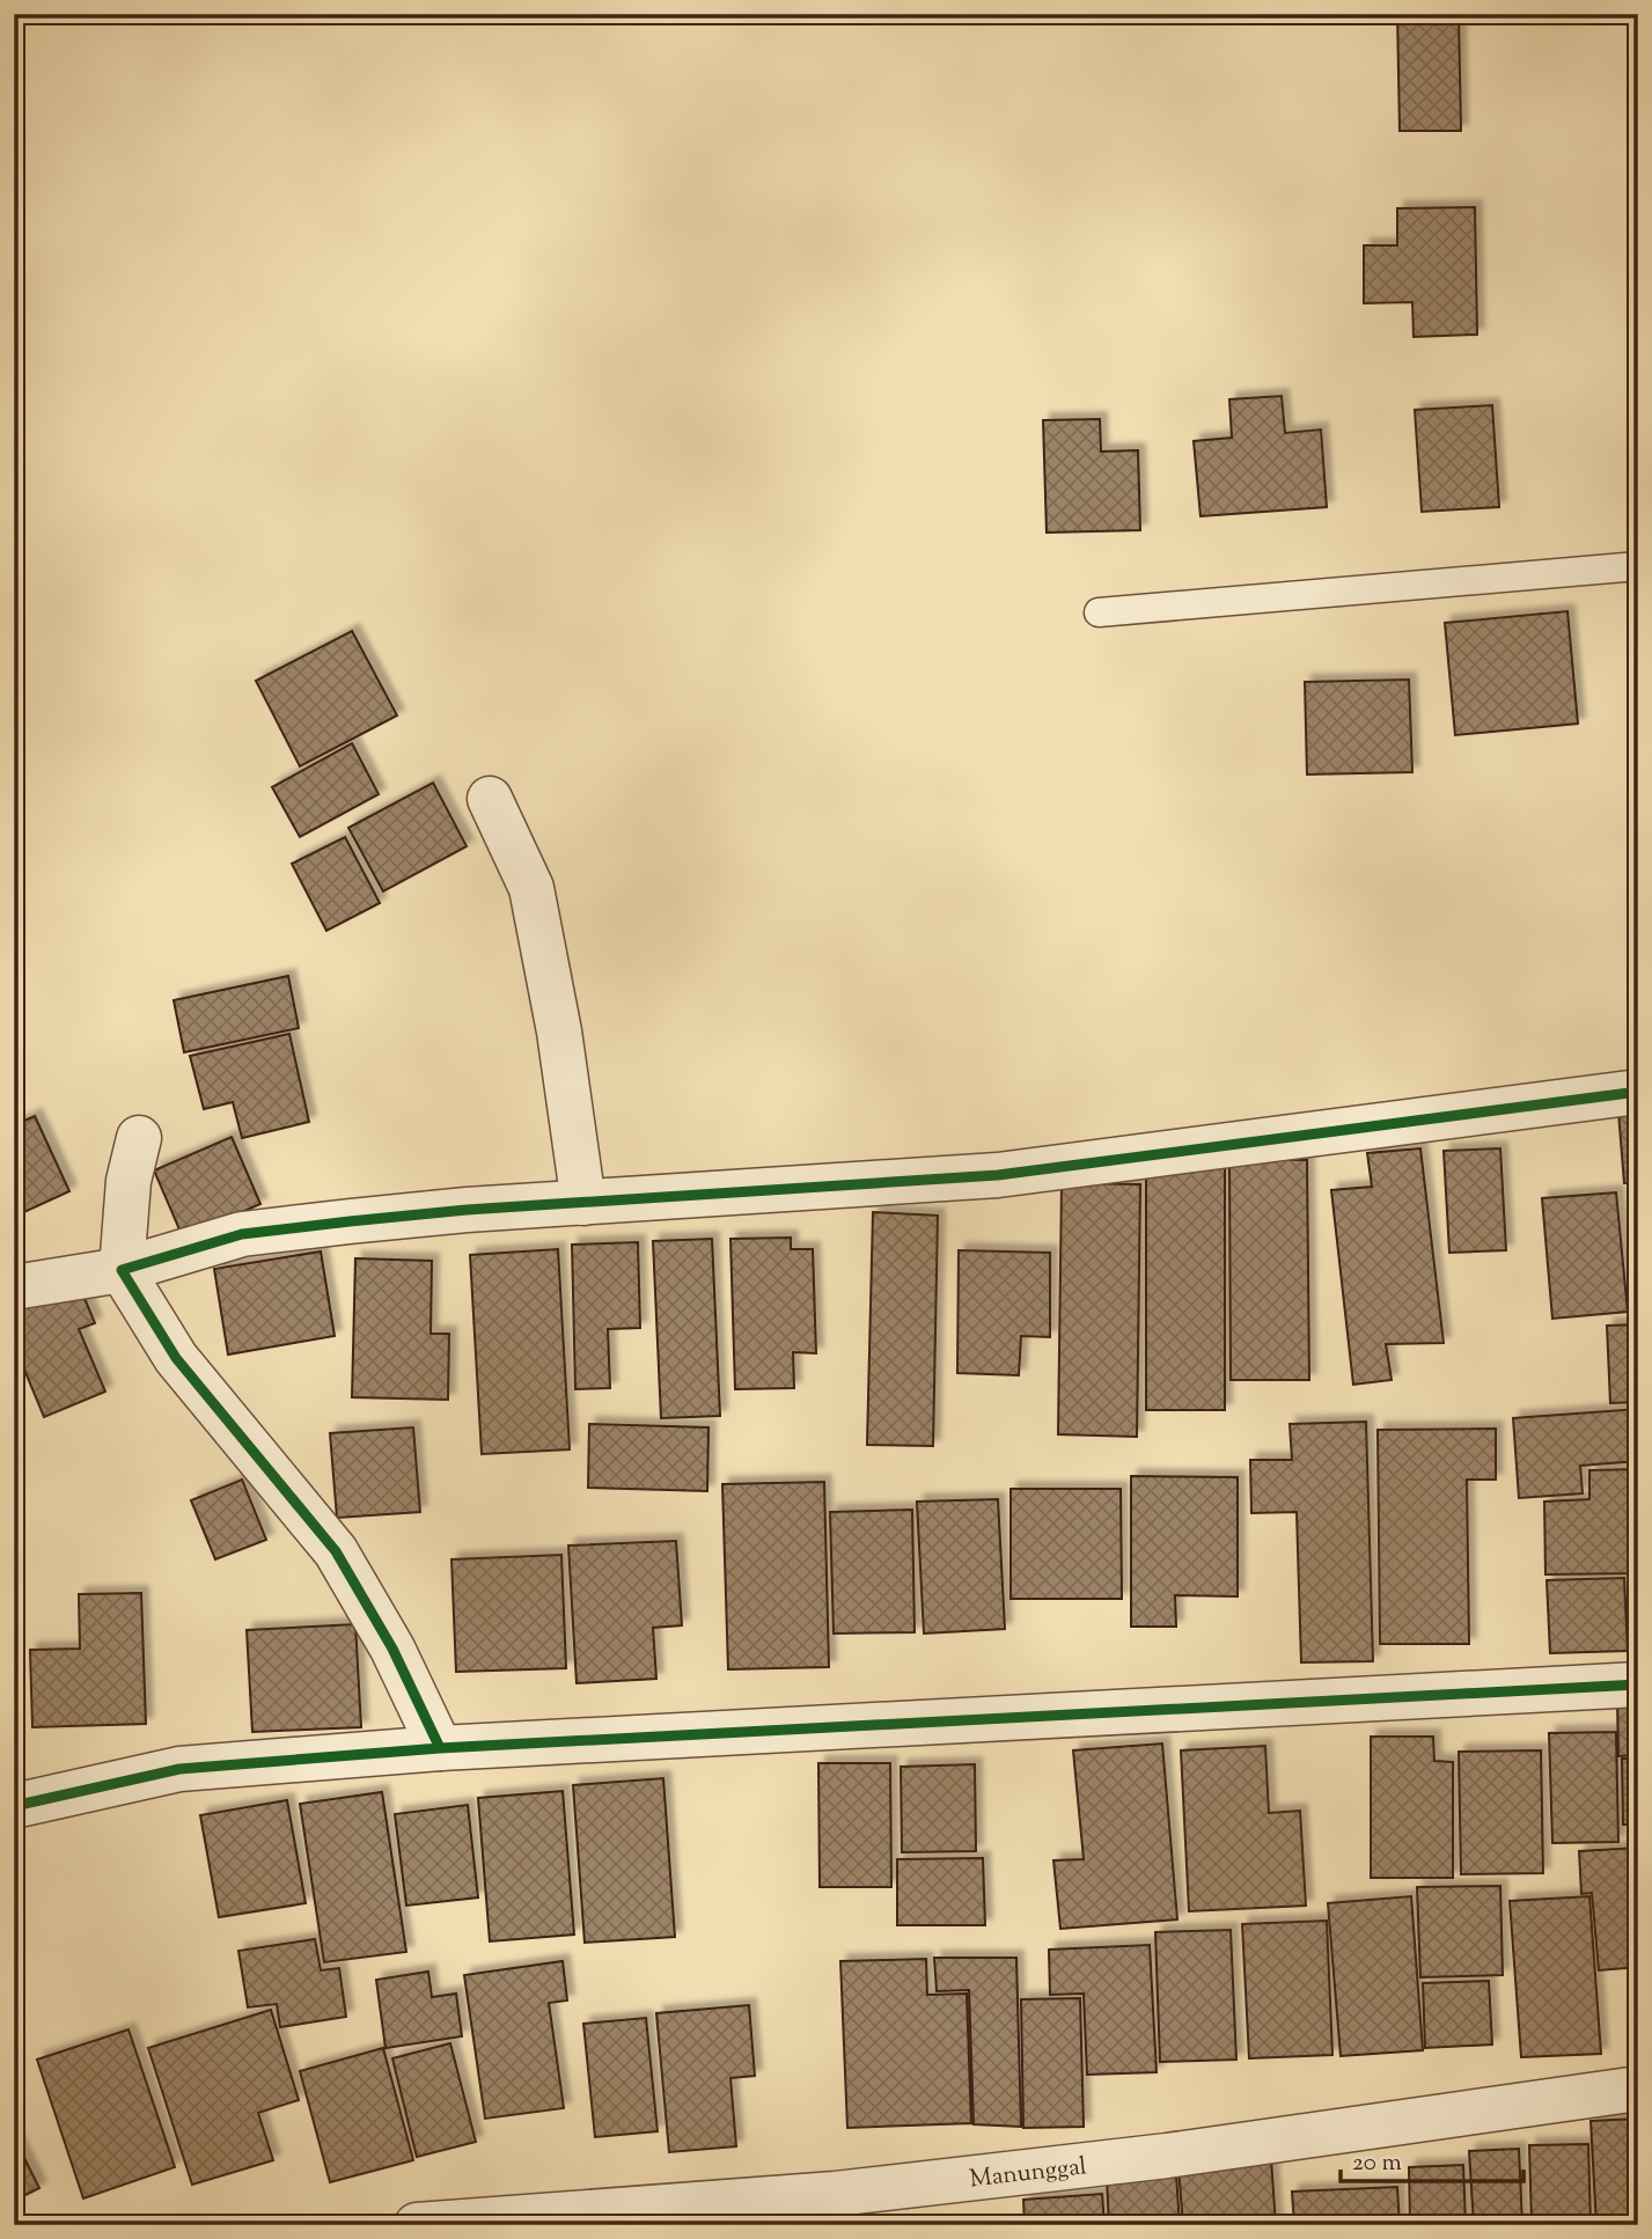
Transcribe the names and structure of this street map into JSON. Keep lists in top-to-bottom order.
{
  "streets": {
    "street": ["Manunggal"]
  },
  "scale_bar": "20 m"
}
